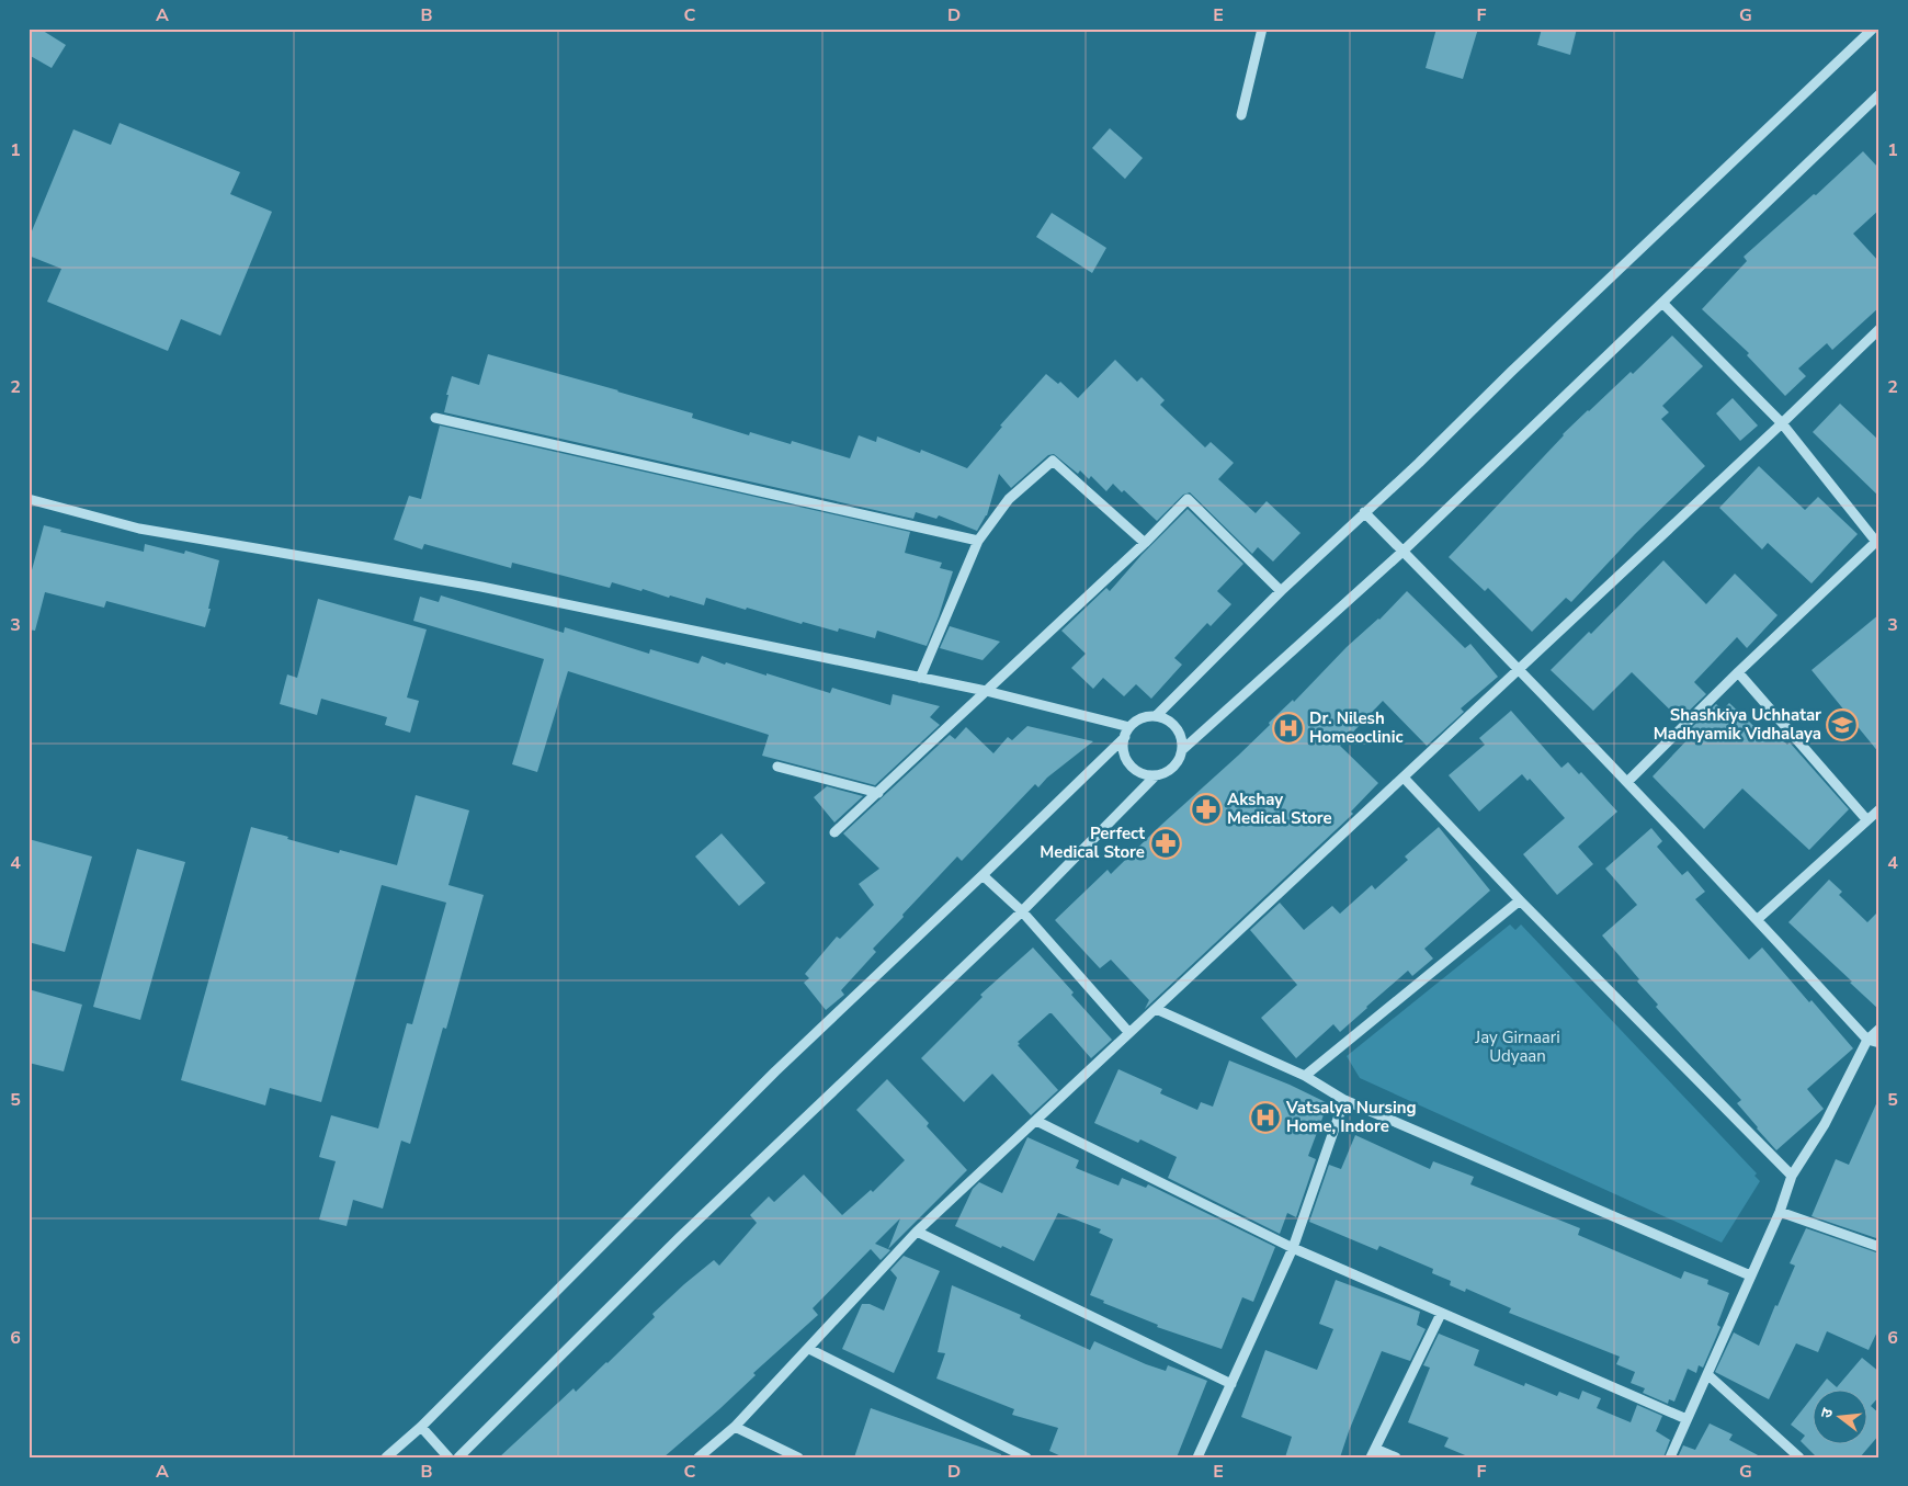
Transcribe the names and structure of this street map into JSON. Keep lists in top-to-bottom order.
{
  "parks": ["Jay Girnaari Udyaan"],
  "places": {
    "school or university": ["Shashkiya Uchhatar Madhyamik Vidhalaya"],
    "hospital": ["Dr. Nilesh Homeoclinic", "Vatsalya Nursing Home, Indore"],
    "pharmacy": ["Akshay Medical Store", "Perfect Medical Store"]
  },
  "north": "left",
  "grid": {
    "columns": [
      "A",
      "B",
      "C",
      "D",
      "E",
      "F",
      "G"
    ],
    "rows": [
      "1",
      "2",
      "3",
      "4",
      "5",
      "6"
    ]
  }
}
